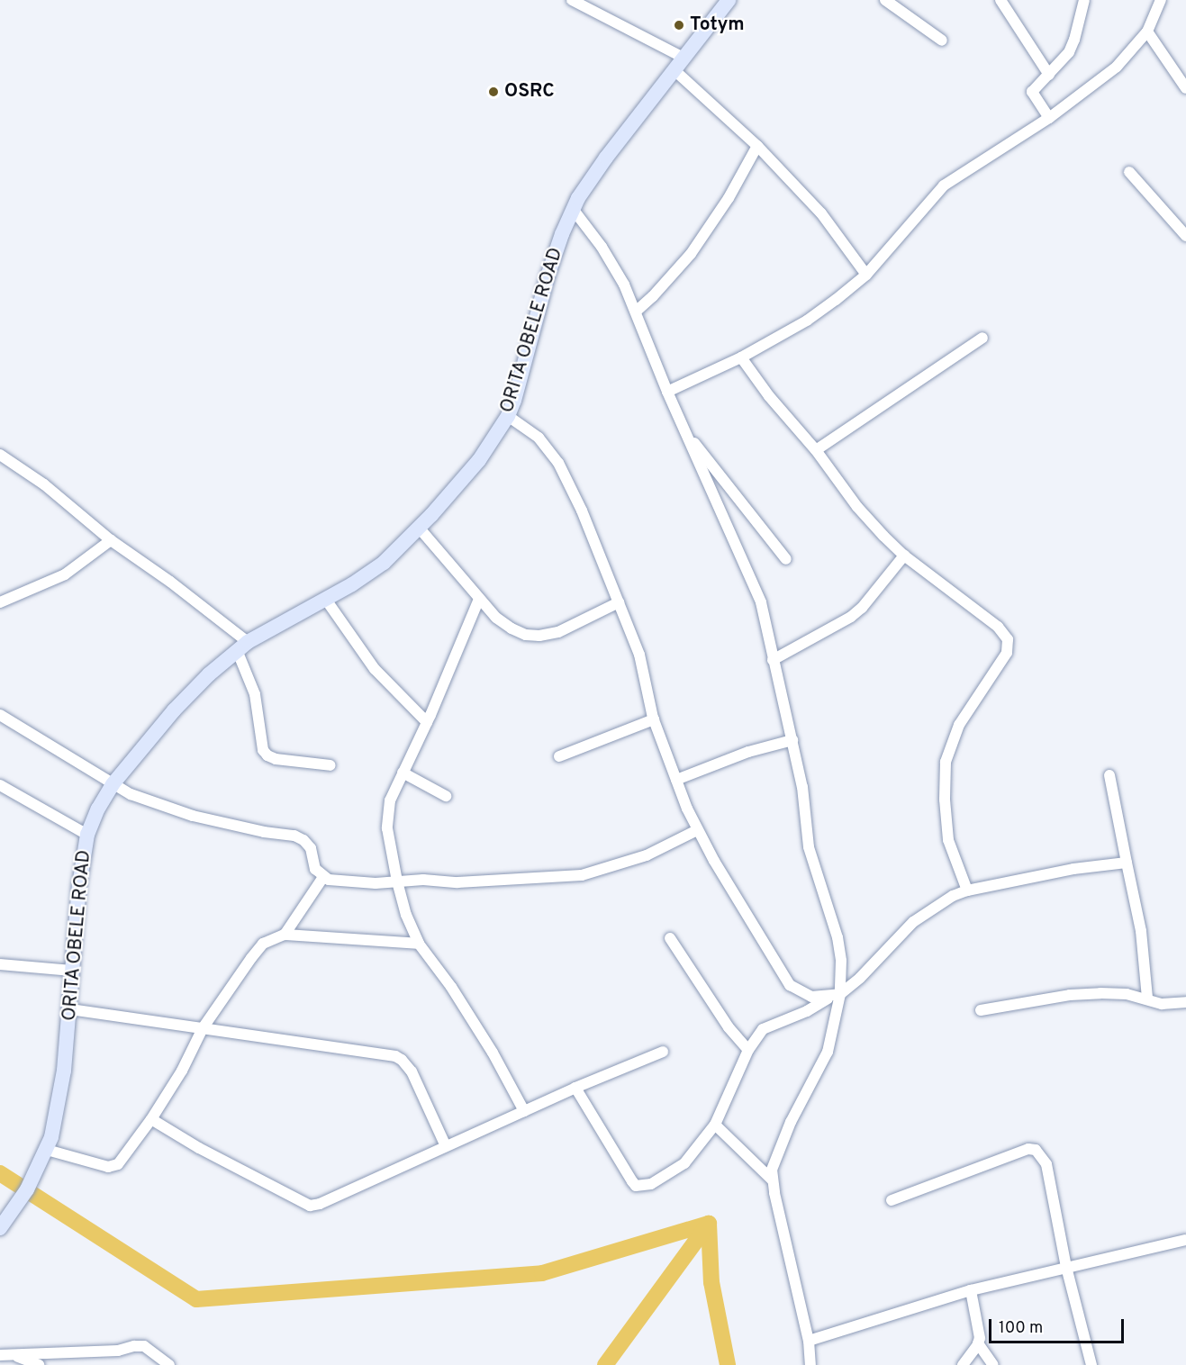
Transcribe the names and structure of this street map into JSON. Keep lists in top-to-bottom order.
{
  "streets": {
    "main road": ["ORITA OBELE ROAD"]
  },
  "places": ["Totym", "OSRC"],
  "scale_bar": "100 m"
}
